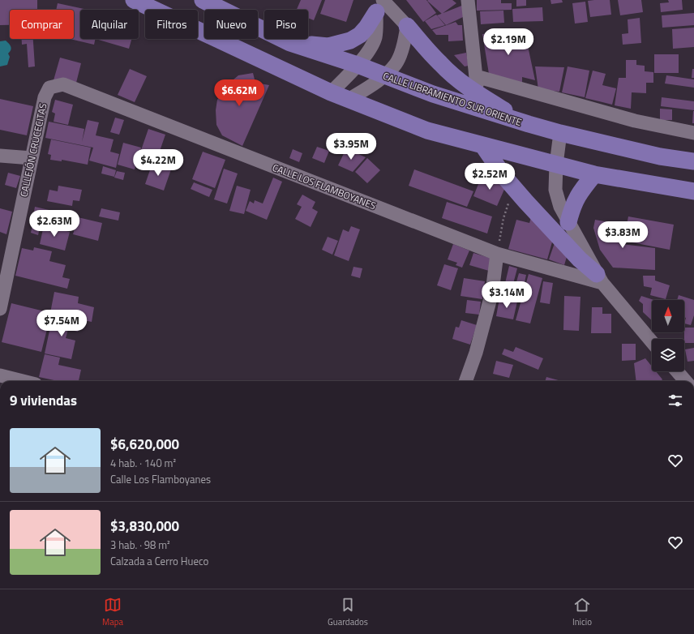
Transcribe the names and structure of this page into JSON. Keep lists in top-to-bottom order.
{
  "streets": {
    "main road": ["CALLE LIBRAMIENTO SUR ORIENTE"],
    "street": ["CALLEJÓN CRUCECITAS", "CALLE LOS FLAMBOYANES"]
  },
  "crossings": [
    ["CALLEJÓN CRUCECITAS", "CALLE LOS FLAMBOYANES"]
  ],
  "north": "top",
  "page": {
    "chip": [
      "Comprar",
      "Alquilar",
      "Filtros",
      "Nuevo",
      "Piso"
    ],
    "price": [
      "$2.19M",
      "$6.62M",
      "$3.95M",
      "$4.22M",
      "$2.52M",
      "$2.63M",
      "$3.83M",
      "$3.14M",
      "$7.54M"
    ],
    "heading": "9 viviendas",
    "list": [
      {
        "name": "$6,620,000",
        "note": "4 hab. · 140 m² · Calle Los Flamboyanes"
      },
      {
        "name": "$3,830,000",
        "note": "3 hab. · 98 m² · Calzada a Cerro Hueco"
      }
    ],
    "tabs": ["Mapa", "Guardados", "Inicio"]
  }
}
